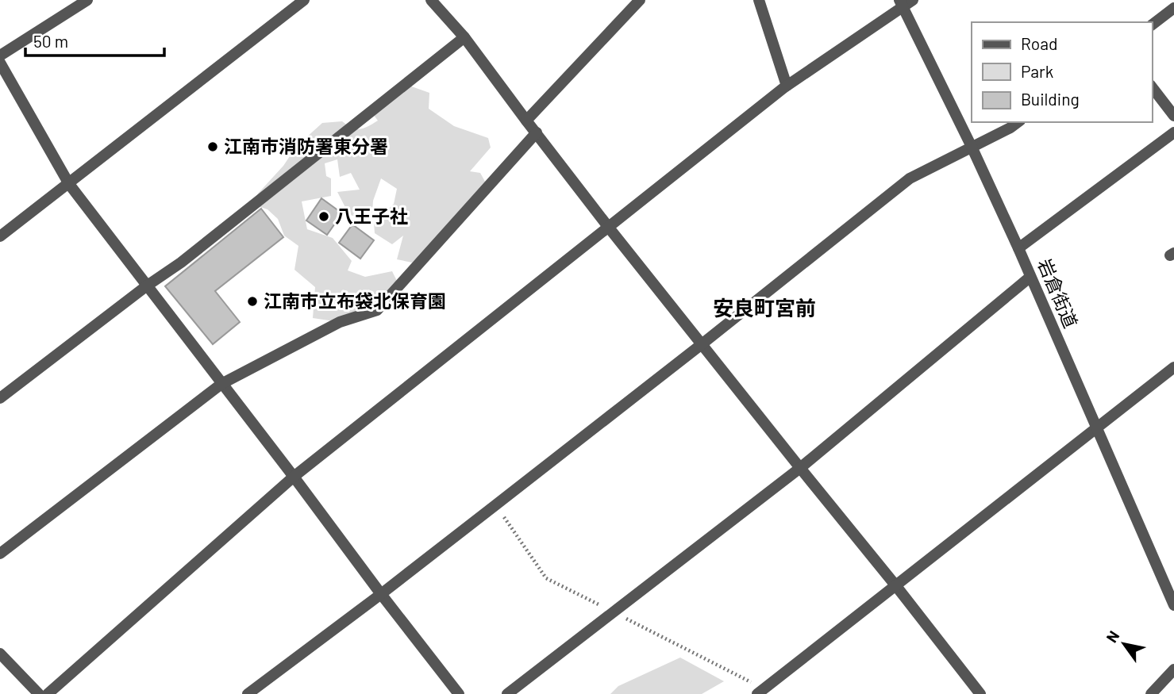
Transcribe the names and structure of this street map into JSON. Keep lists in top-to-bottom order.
{
  "streets": {
    "street": ["岩倉街道"]
  },
  "districts": ["安良町宮前"],
  "places": ["江南市消防署東分署", "八王子社", "江南市立布袋北保育園"],
  "legend": ["Road", "Park", "Building"],
  "scale_bar": "50 m",
  "north": "top left"
}
